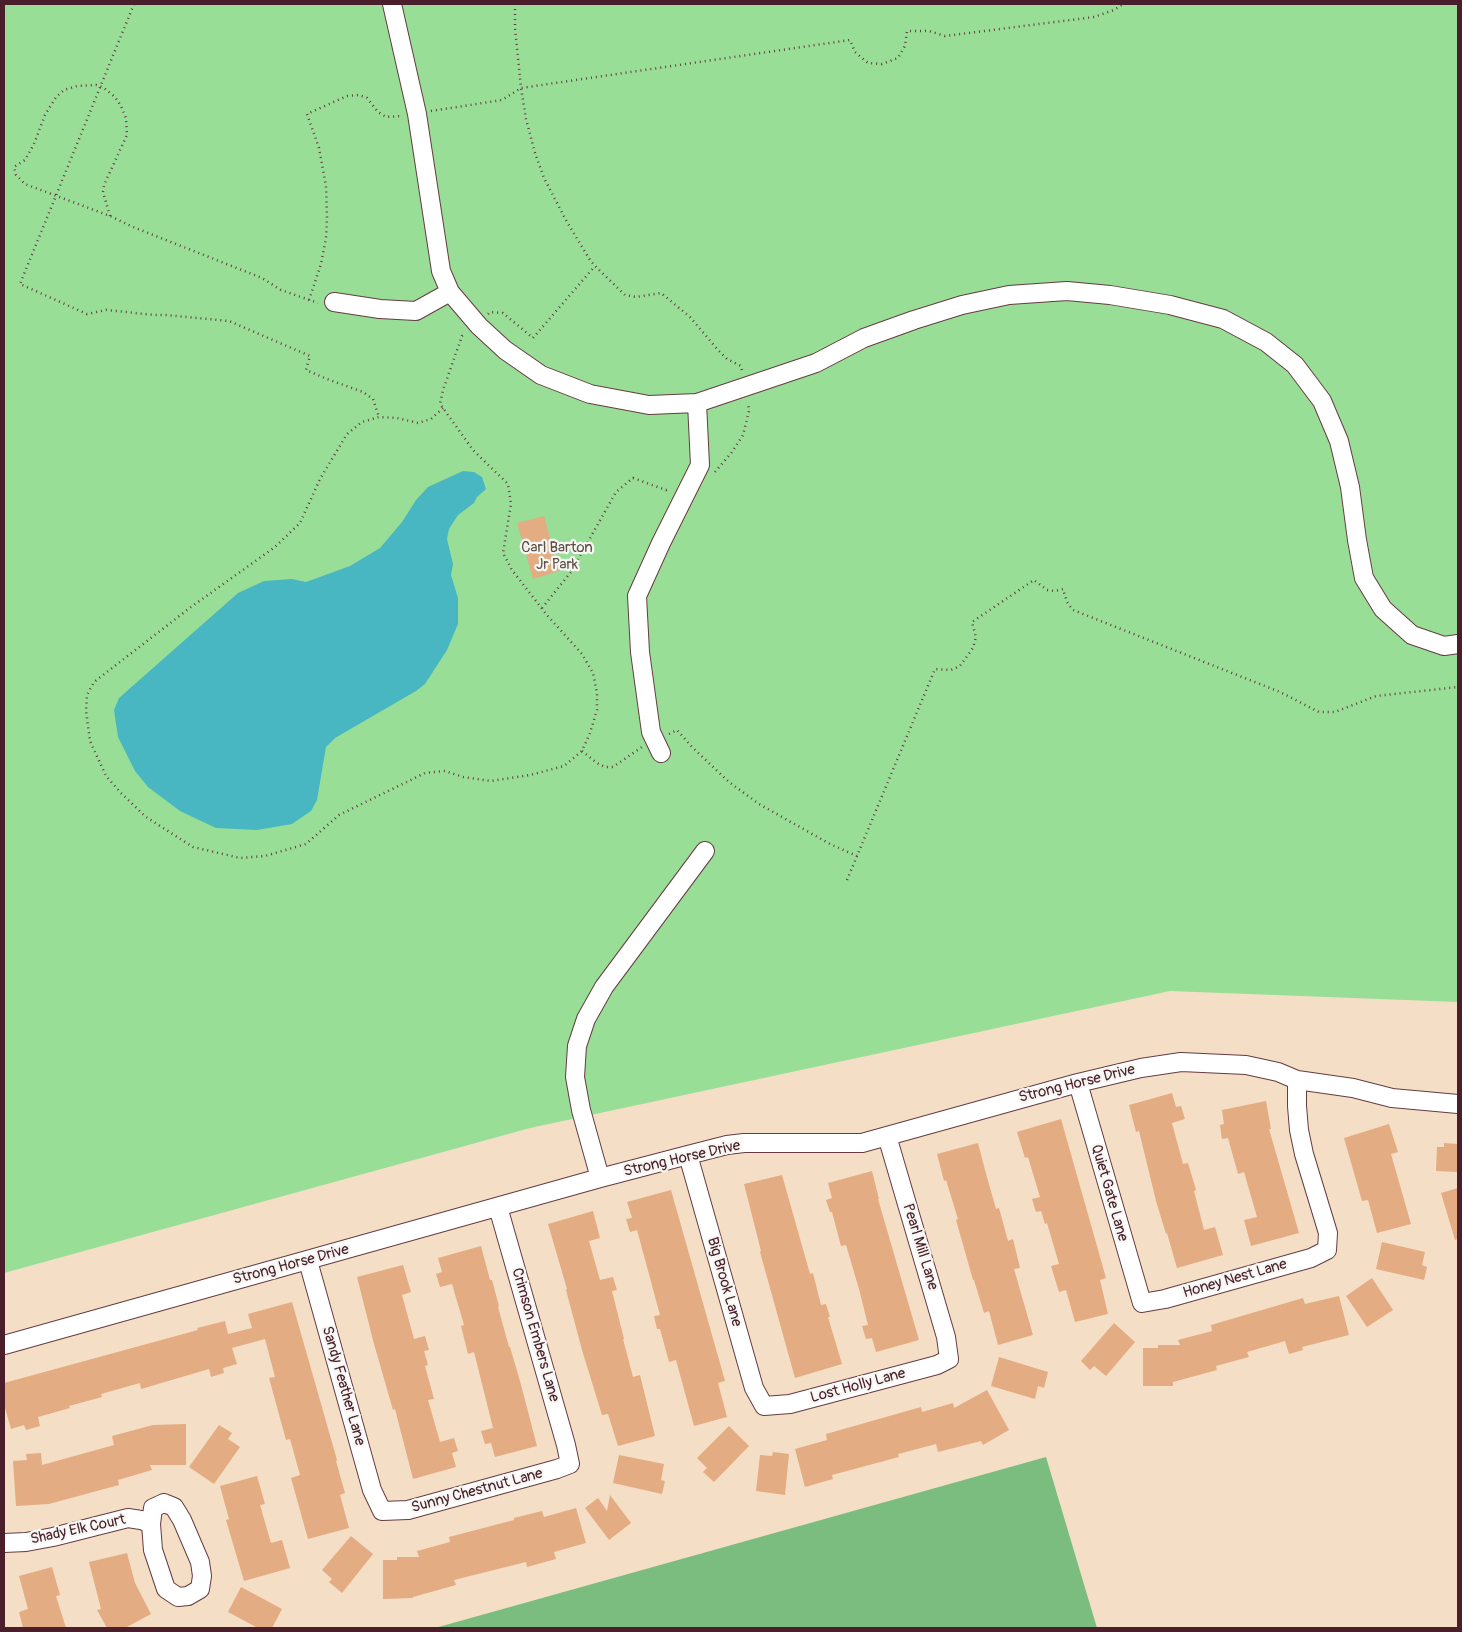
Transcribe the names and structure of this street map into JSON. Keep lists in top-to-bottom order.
{
  "streets": {
    "street": [
      "Strong Horse Drive",
      "Quiet Gate Lane",
      "Pearl Mill Lane",
      "Honey Nest Lane",
      "Big Brook Lane",
      "Crimson Embers Lane",
      "Sandy Feather Lane",
      "Lost Holly Lane",
      "Sunny Chestnut Lane",
      "Shady Elk Court"
    ]
  },
  "crossings": [
    ["Strong Horse Drive", "Quiet Gate Lane"],
    ["Strong Horse Drive", "Pearl Mill Lane"],
    ["Strong Horse Drive", "Honey Nest Lane"],
    ["Strong Horse Drive", "Big Brook Lane"],
    ["Strong Horse Drive", "Crimson Embers Lane"],
    ["Strong Horse Drive", "Sandy Feather Lane"],
    ["Quiet Gate Lane", "Honey Nest Lane"],
    ["Pearl Mill Lane", "Lost Holly Lane"],
    ["Big Brook Lane", "Lost Holly Lane"],
    ["Crimson Embers Lane", "Sunny Chestnut Lane"],
    ["Sandy Feather Lane", "Sunny Chestnut Lane"]
  ],
  "parks": ["Carl Barton Jr Park"]
}
